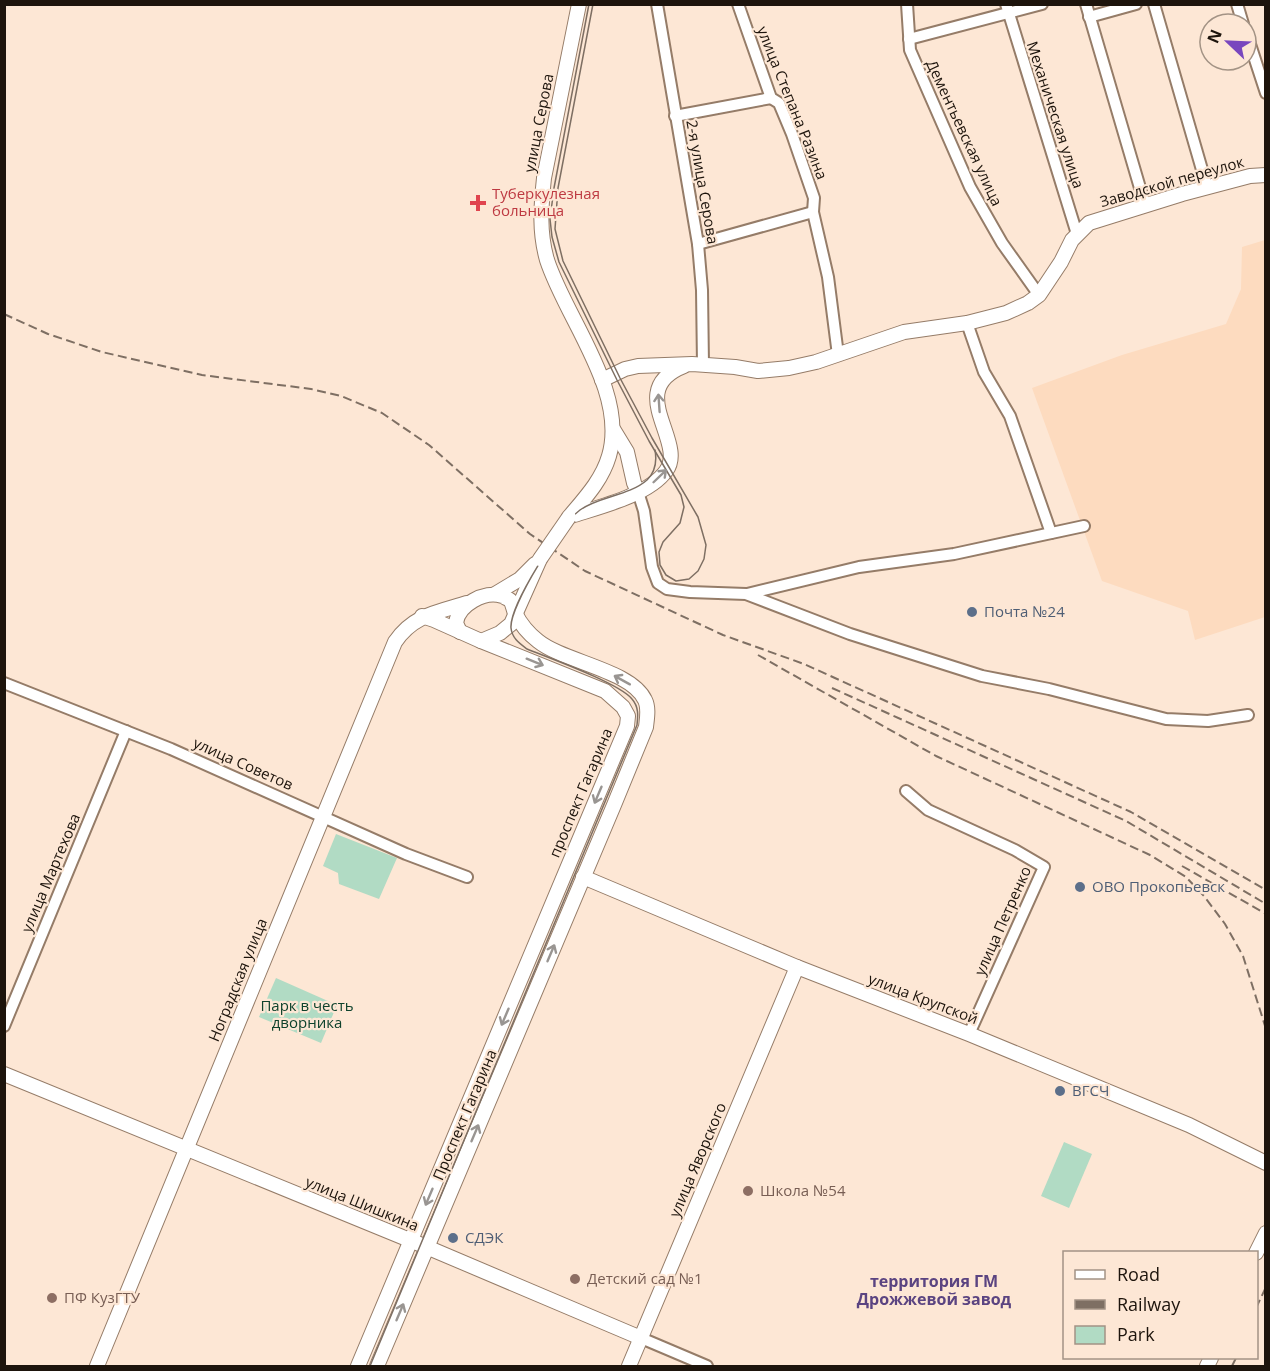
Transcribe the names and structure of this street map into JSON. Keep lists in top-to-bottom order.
{
  "streets": {
    "main road": [
      "улица Серова",
      "Заводской переулок",
      "проспект Гагарина",
      "Ноградская улица",
      "улица Крупской",
      "Проспект Гагарина",
      "улица Яворского",
      "улица Шишкина"
    ],
    "street": [
      "улица Степана Разина",
      "Механическая улица",
      "Дементьевская улица",
      "2-я улица Серова",
      "улица Советов",
      "улица Мартехова",
      "улица Петренко"
    ]
  },
  "crossings": [
    ["улица Степана Разина", "Заводской переулок"],
    ["Механическая улица", "Заводской переулок"],
    ["улица Серова", "Заводской переулок"],
    ["Дементьевская улица", "Заводской переулок"],
    ["2-я улица Серова", "Заводской переулок"],
    ["улица Советов", "улица Мартехова"],
    ["улица Советов", "Ноградская улица"],
    ["проспект Гагарина", "улица Крупской"],
    ["проспект Гагарина", "Проспект Гагарина"],
    ["улица Петренко", "улица Крупской"],
    ["Ноградская улица", "улица Шишкина"],
    ["улица Крупской", "Проспект Гагарина"],
    ["улица Крупской", "улица Яворского"],
    ["Проспект Гагарина", "улица Шишкина"],
    ["улица Яворского", "улица Шишкина"]
  ],
  "districts": ["территория ГМ Дрожжевой завод"],
  "parks": ["Парк в честь дворника"],
  "places": {
    "health": ["Туберкулезная больница"],
    "other": [
      "Почта №24",
      "ОВО Прокопьевск",
      "ВГСЧ",
      "Школа №54",
      "СДЭК",
      "Детский сад №1",
      "ПФ КузГТУ"
    ]
  },
  "legend": ["Road", "Railway", "Park"],
  "north": "top left"
}
